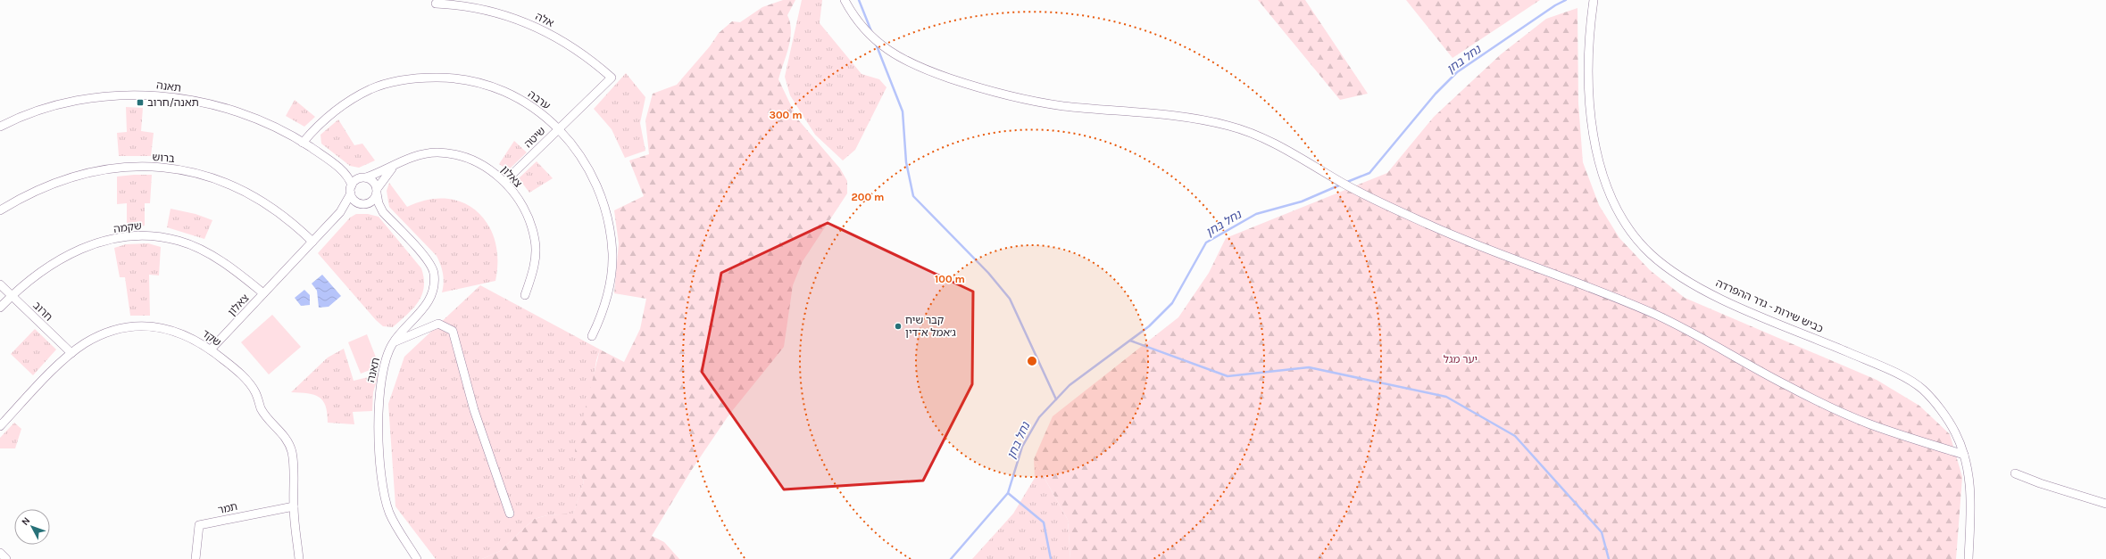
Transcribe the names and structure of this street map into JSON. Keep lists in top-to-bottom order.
{
  "streets": {
    "street": [
      "אלה",
      "תאנה",
      "ערבה",
      "שיטה",
      "ברוש",
      "צאלון",
      "שקמה",
      "כביש שירות - גדר ההפרדה",
      "חרוב",
      "שקד",
      "תמר"
    ]
  },
  "crossings": [
    ["אלה", "שיטה"],
    ["תאנה", "ערבה"],
    ["תאנה", "צאלון"],
    ["ערבה", "שיטה"],
    ["שיטה", "צאלון"],
    ["ברוש", "צאלון"],
    ["צאלון", "שקמה"],
    ["צאלון", "שקד"],
    ["שקמה", "חרוב"],
    ["חרוב", "שקד"],
    ["שקד", "תמר"]
  ],
  "water": ["נחל בחן"],
  "parks": ["יער מגל"],
  "places": {
    "transit": ["תאנה/חרוב"],
    "other": ["קבר שיח ג׳אמל א־דין"]
  },
  "north": "top left",
  "rings": ["300 m", "200 m", "100 m"]
}
